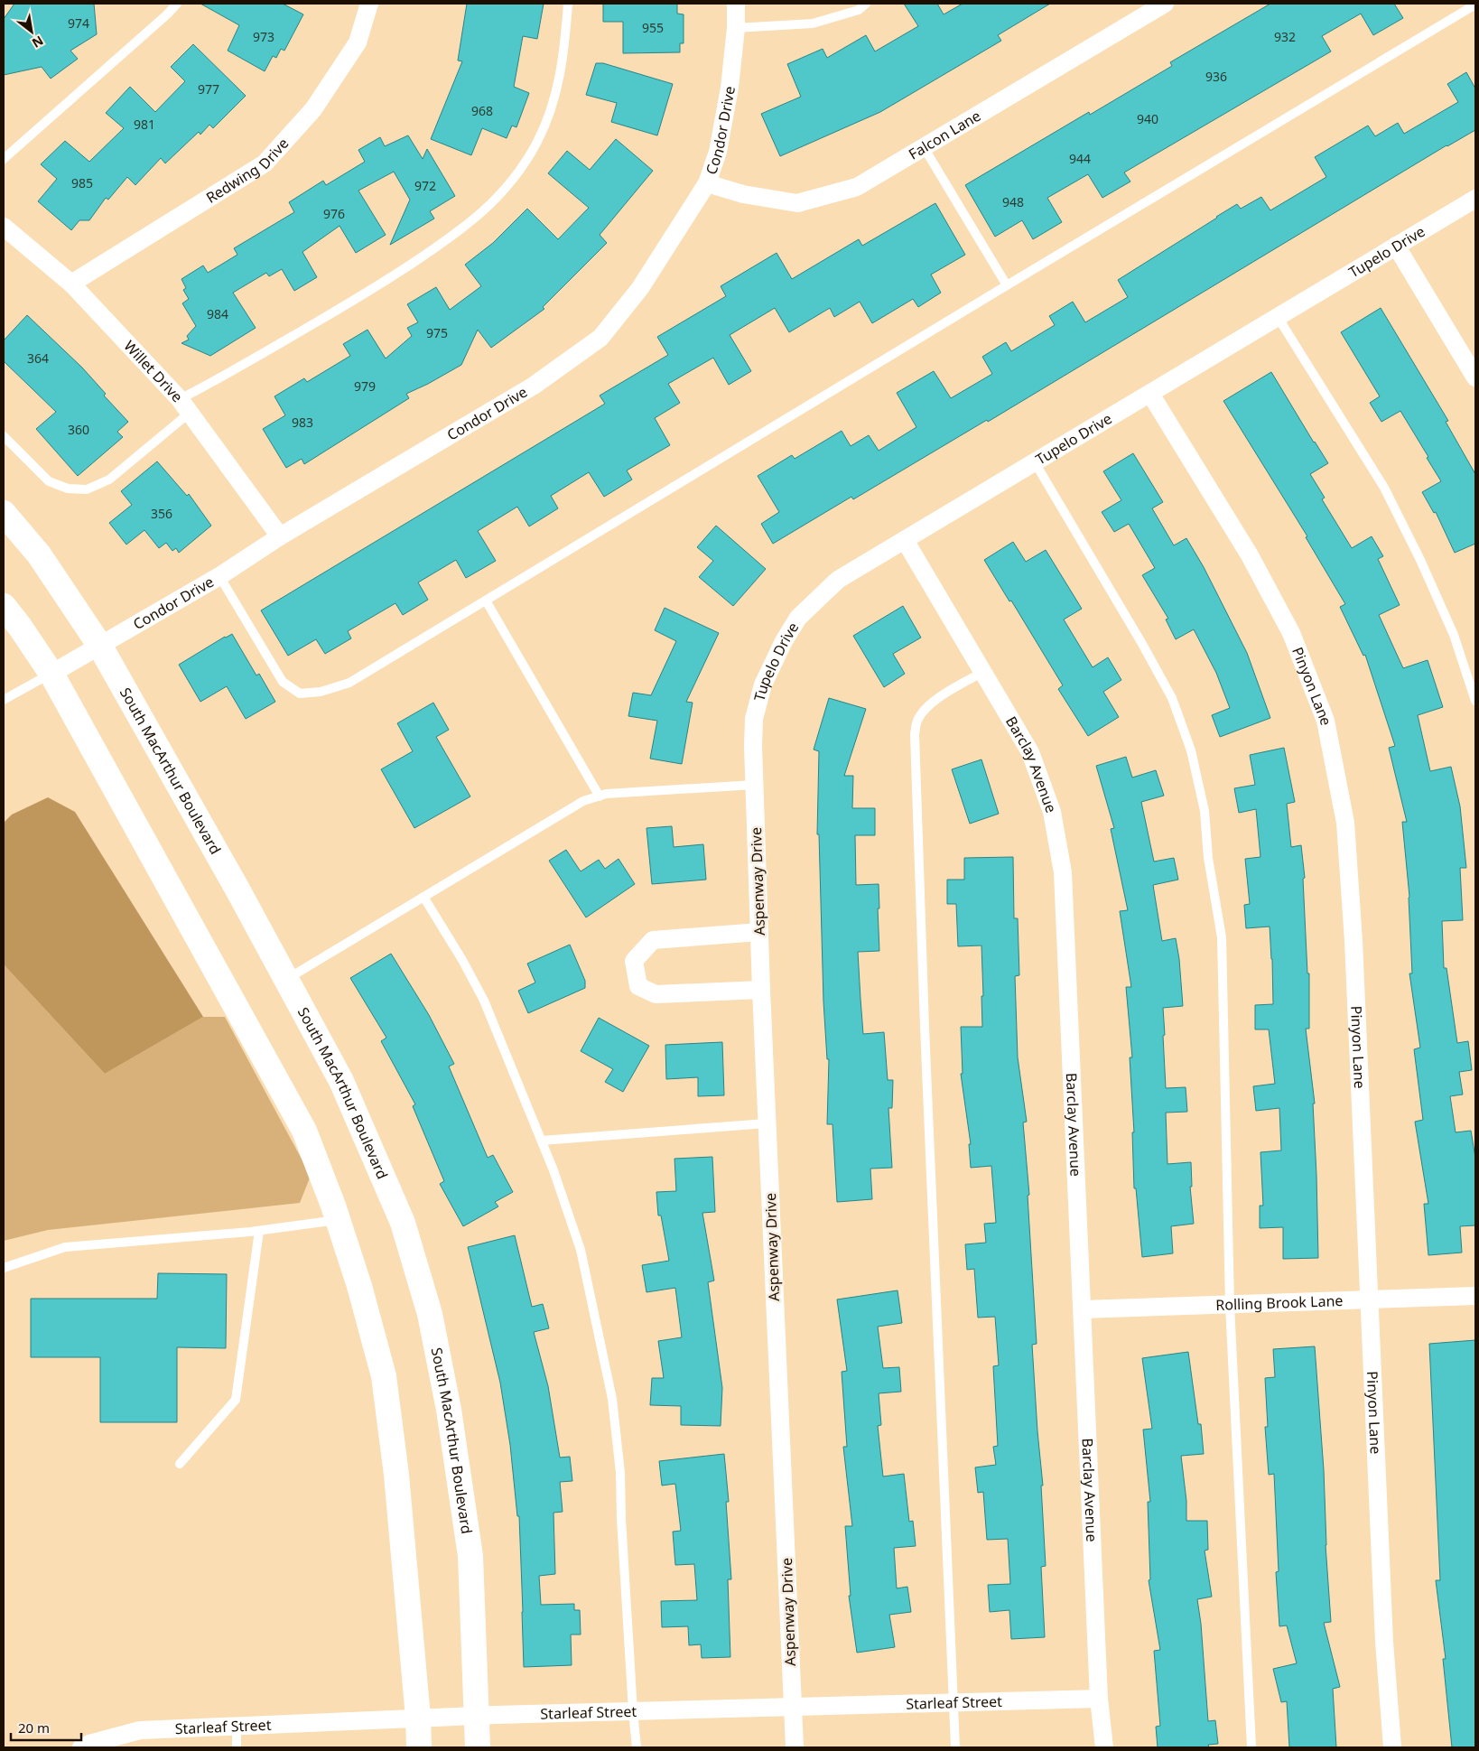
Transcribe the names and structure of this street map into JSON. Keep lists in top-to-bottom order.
{
  "streets": {
    "main road": ["South MacArthur Boulevard"],
    "street": [
      "Condor Drive",
      "Falcon Lane",
      "Redwing Drive",
      "Tupelo Drive",
      "Willet Drive",
      "Pinyon Lane",
      "Barclay Avenue",
      "Aspenway Drive",
      "Rolling Brook Lane",
      "Starleaf Street"
    ]
  },
  "crossings": [
    ["Condor Drive", "Falcon Lane"],
    ["Condor Drive", "Willet Drive"],
    ["Condor Drive", "South MacArthur Boulevard"],
    ["Redwing Drive", "Willet Drive"],
    ["Tupelo Drive", "Pinyon Lane"],
    ["Tupelo Drive", "Barclay Avenue"],
    ["Tupelo Drive", "Aspenway Drive"],
    ["Pinyon Lane", "Rolling Brook Lane"],
    ["Barclay Avenue", "Rolling Brook Lane"],
    ["Barclay Avenue", "Starleaf Street"],
    ["South MacArthur Boulevard", "Starleaf Street"],
    ["Aspenway Drive", "Starleaf Street"]
  ],
  "house_numbers": [
    "974",
    "955",
    "973",
    "932",
    "936",
    "977",
    "968",
    "940",
    "981",
    "944",
    "985",
    "972",
    "948",
    "976",
    "984",
    "975",
    "364",
    "979",
    "983",
    "360",
    "356"
  ],
  "scale_bar": "20 m",
  "north": "bottom right"
}
